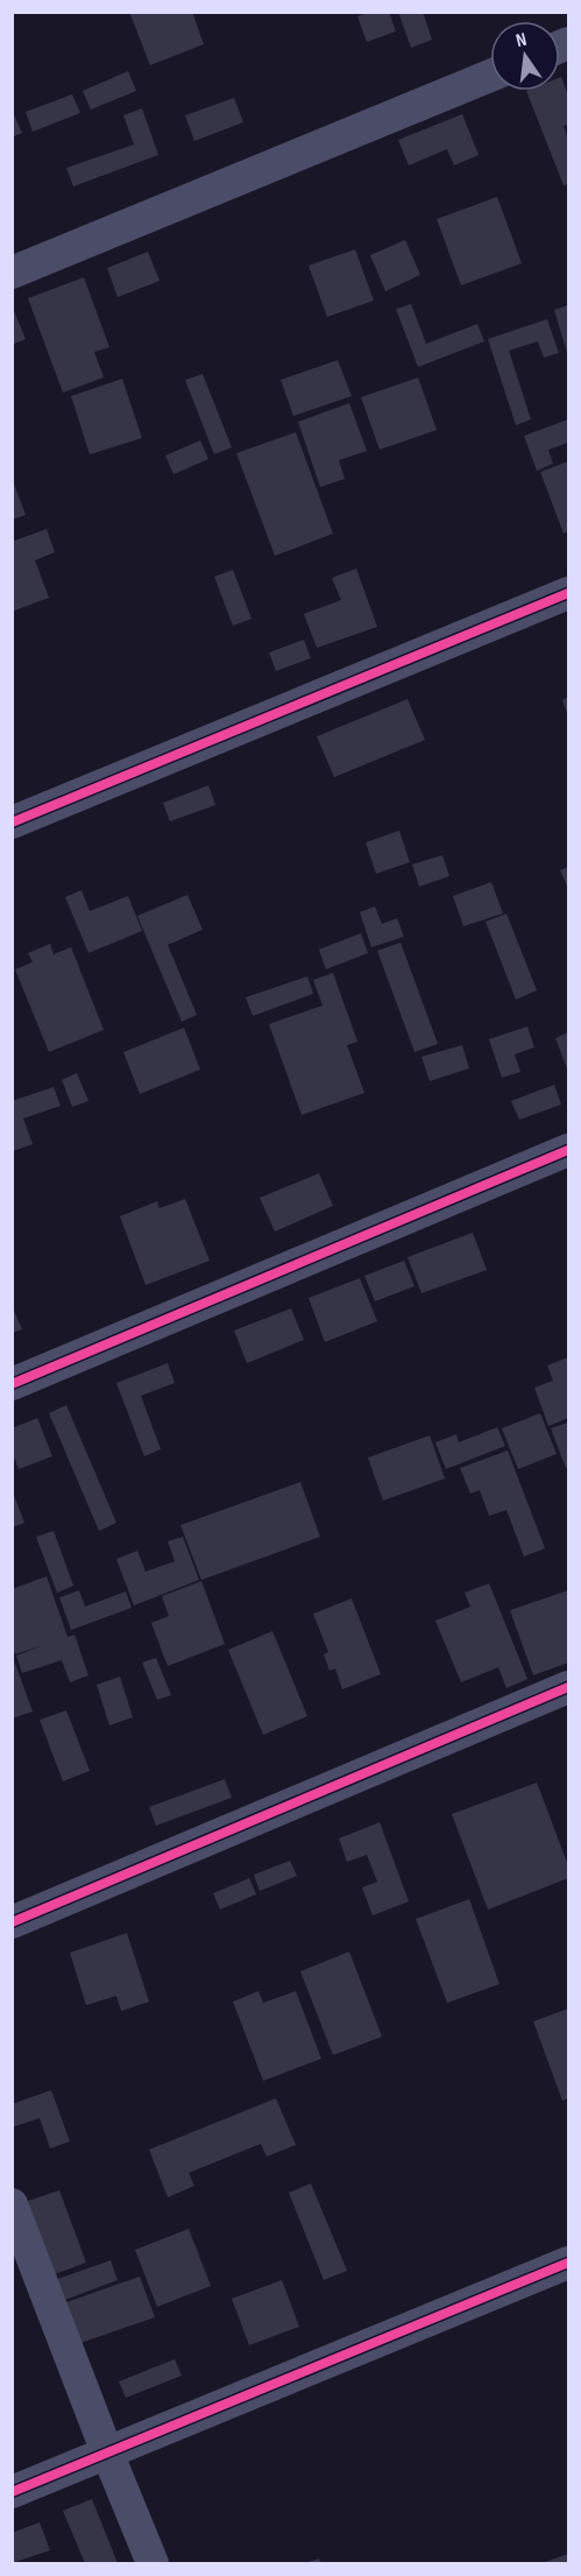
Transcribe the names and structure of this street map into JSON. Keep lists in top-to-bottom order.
{
  "north": "top"
}
